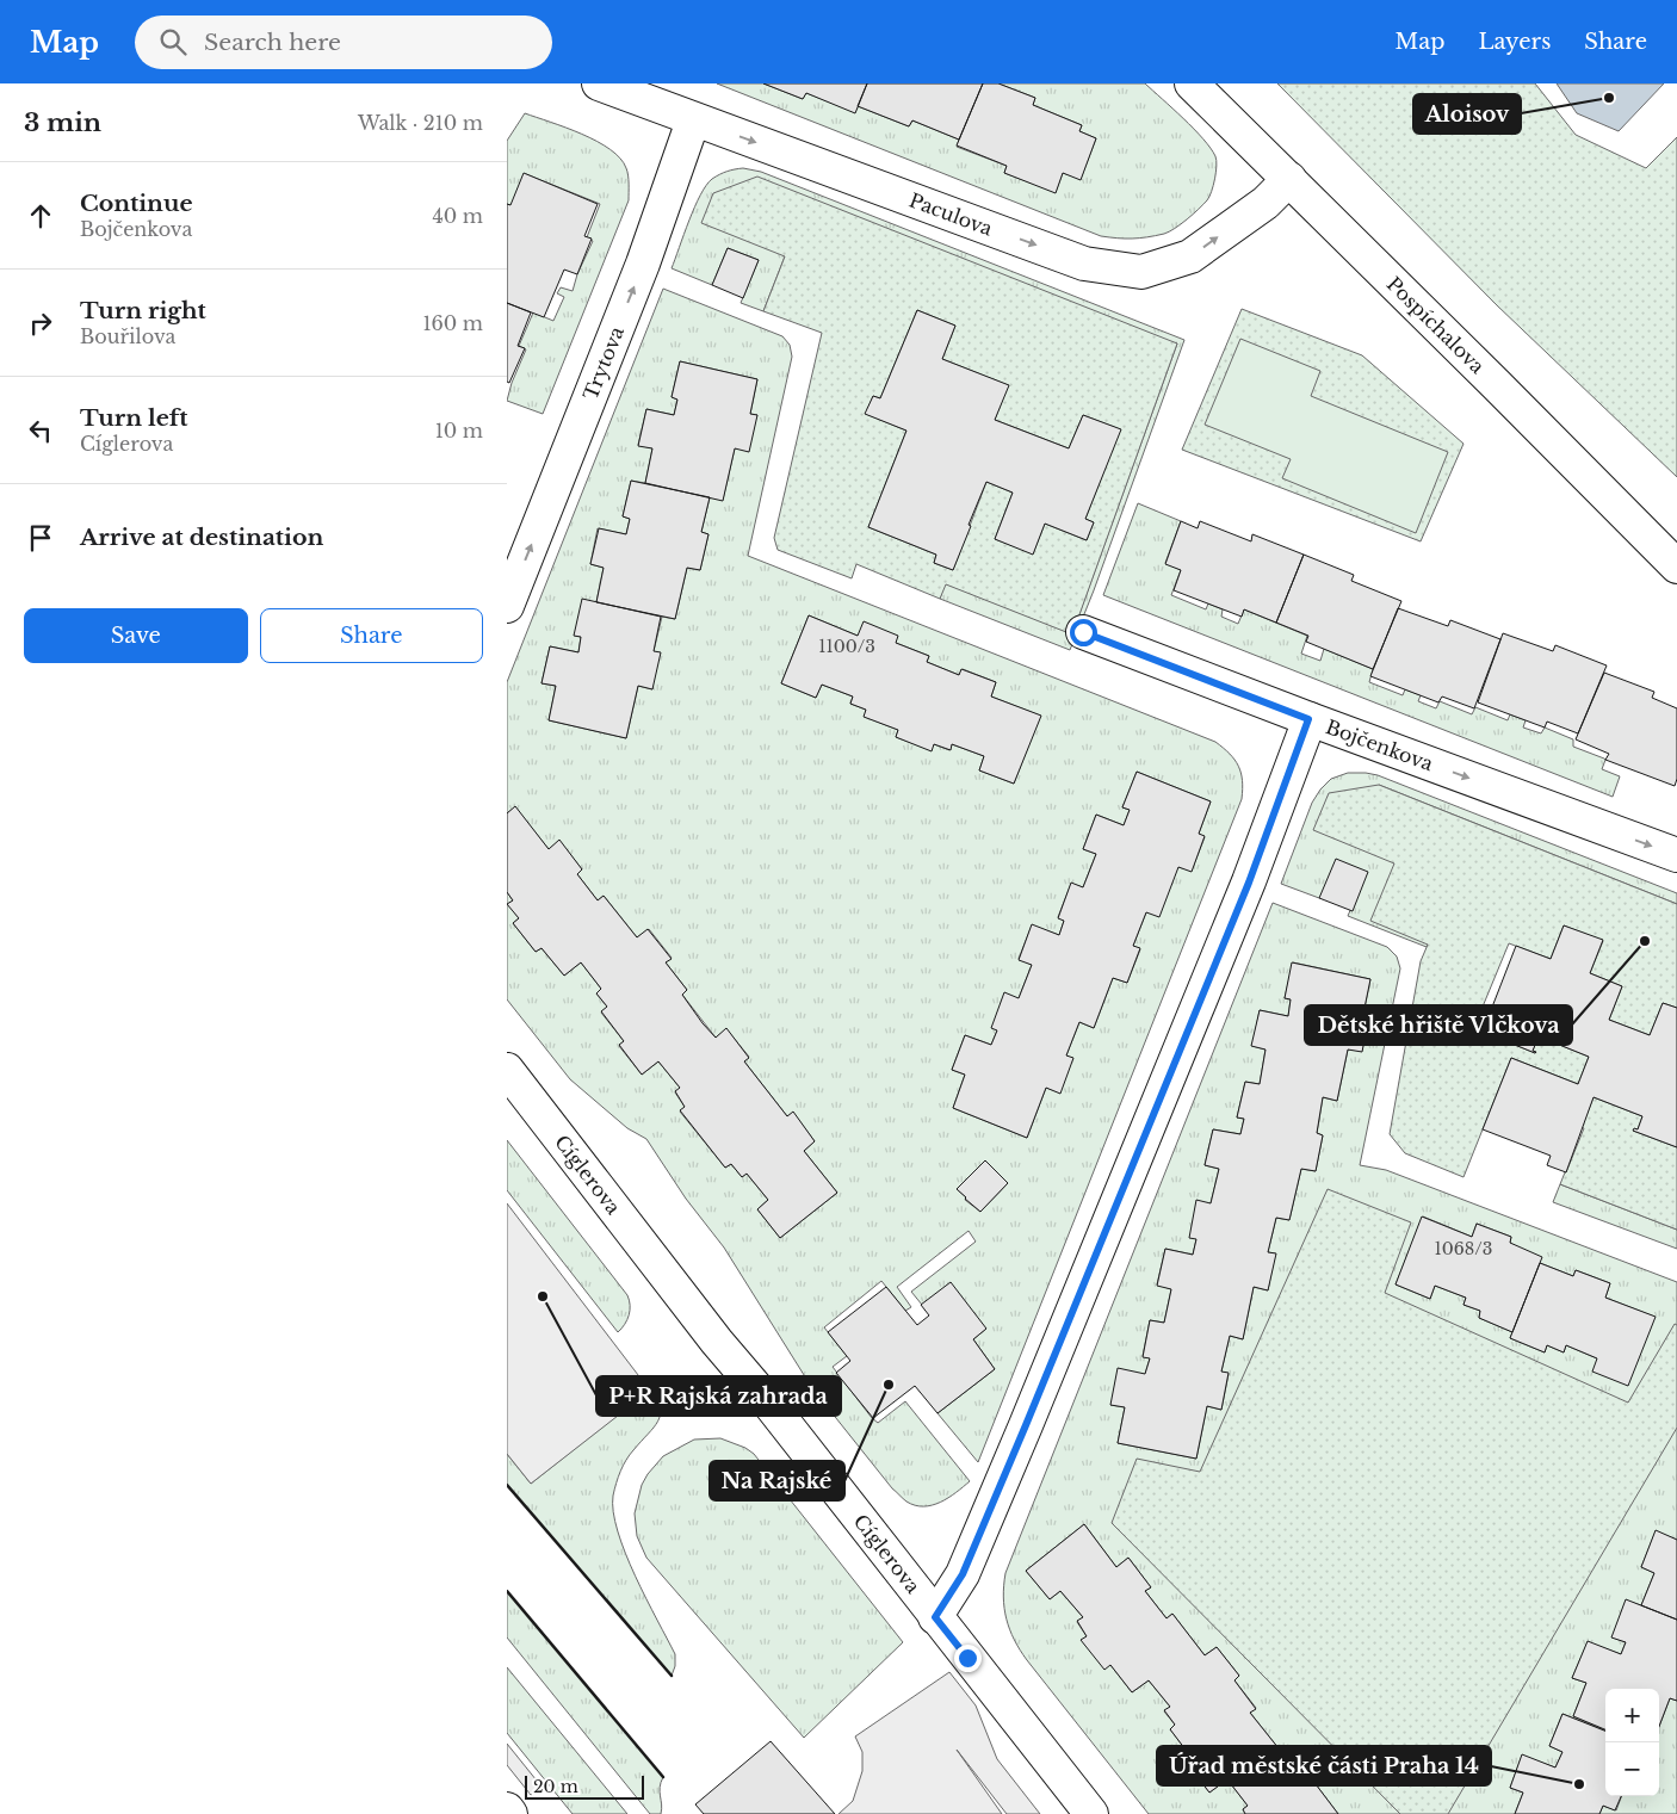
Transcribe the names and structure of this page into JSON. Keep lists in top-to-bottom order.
{
  "streets": {
    "street": [
      "Paculova",
      "Pospíchalova",
      "Trytova",
      "Bojčenkova",
      "Cíglerova"
    ]
  },
  "crossings": [
    ["Paculova", "Pospíchalova"],
    ["Paculova", "Trytova"]
  ],
  "one_way": ["Paculova", "Trytova", "Bojčenkova"],
  "places": [
    "Aloisov",
    "Dětské hřiště Vlčkova",
    "P+R Rajská zahrada",
    "Na Rajské",
    "Úřad městské části Praha 14"
  ],
  "house_numbers": ["1100/3", "1068/3"],
  "scale_bar": "20 m",
  "page": {
    "header": "Map",
    "search": "Search here",
    "nav": ["Map", "Layers", "Share"],
    "heading": ["3 min", "Walk · 210 m"],
    "list": [
      ["Continue", "Bojčenkova", "40 m"],
      ["Turn right", "Bouřilova", "160 m"],
      ["Turn left", "Cíglerova", "10 m"],
      "Arrive at destination"
    ],
    "buttons": ["Save", "Share"],
    "map_buttons": ["+", "−"],
    "scale": "20 m"
  }
}
